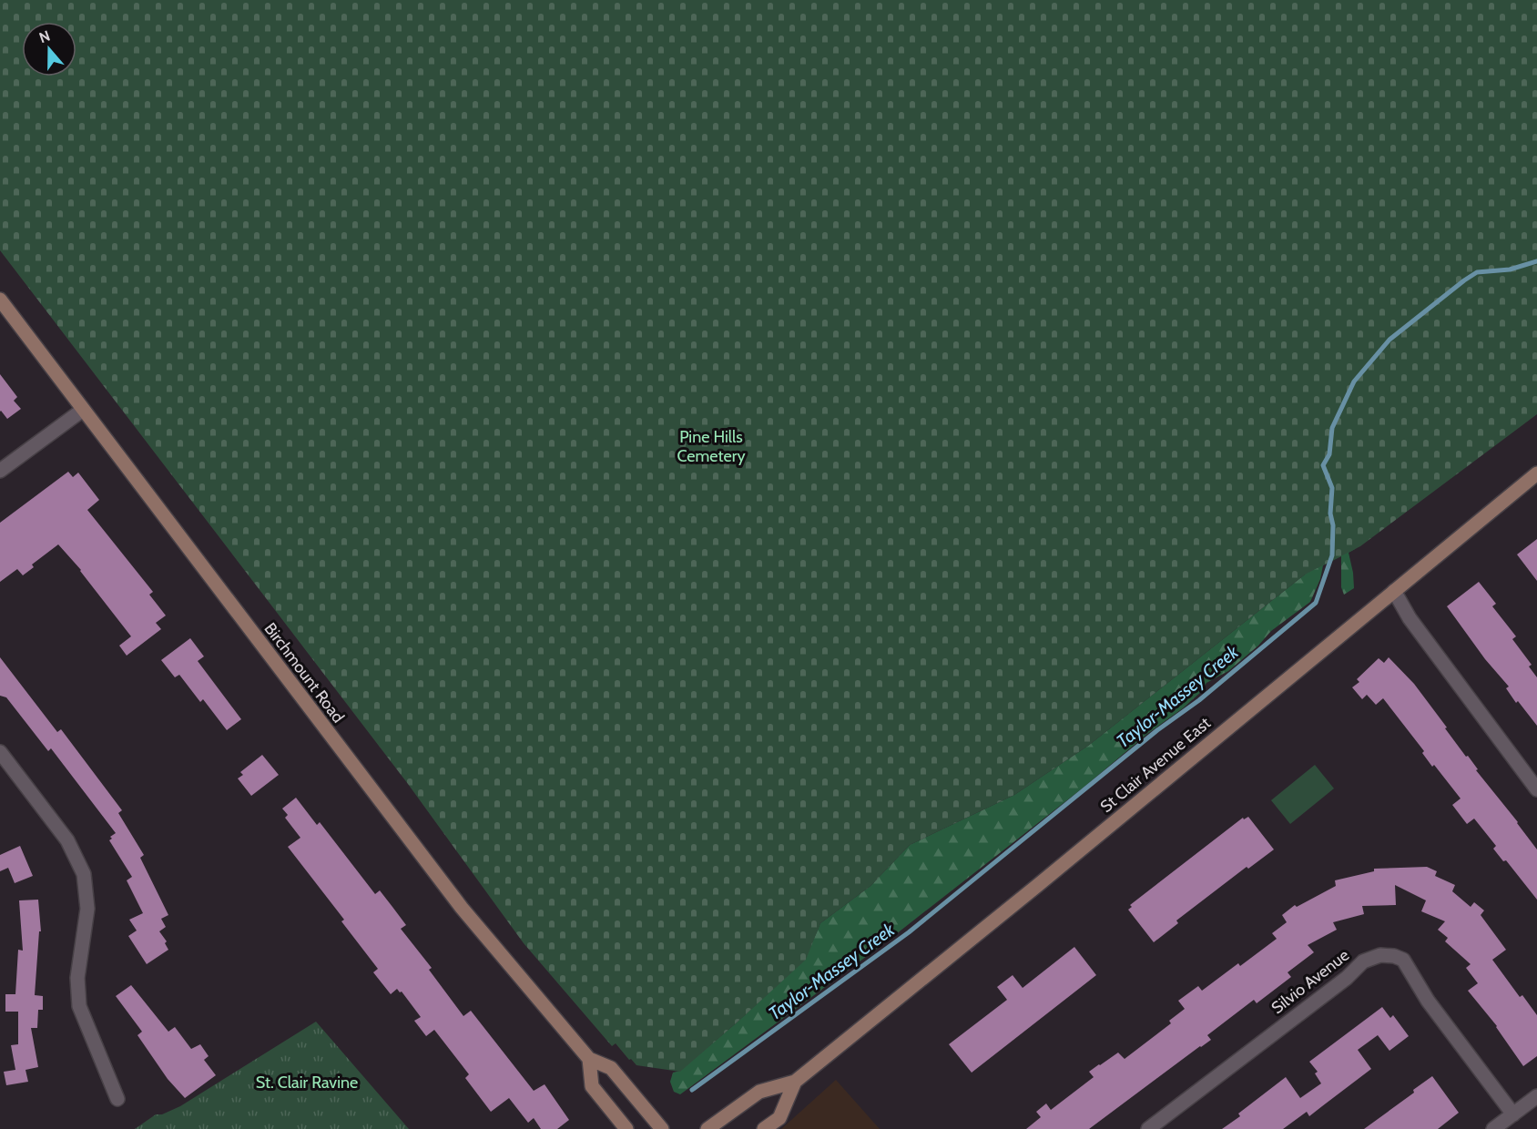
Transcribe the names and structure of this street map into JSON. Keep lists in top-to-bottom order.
{
  "streets": {
    "main road": ["Birchmount Road", "St Clair Avenue East"],
    "street": ["Silvio Avenue"]
  },
  "water": ["Taylor-Massey Creek"],
  "parks": ["Pine Hills Cemetery", "St. Clair Ravine"],
  "north": "top"
}
